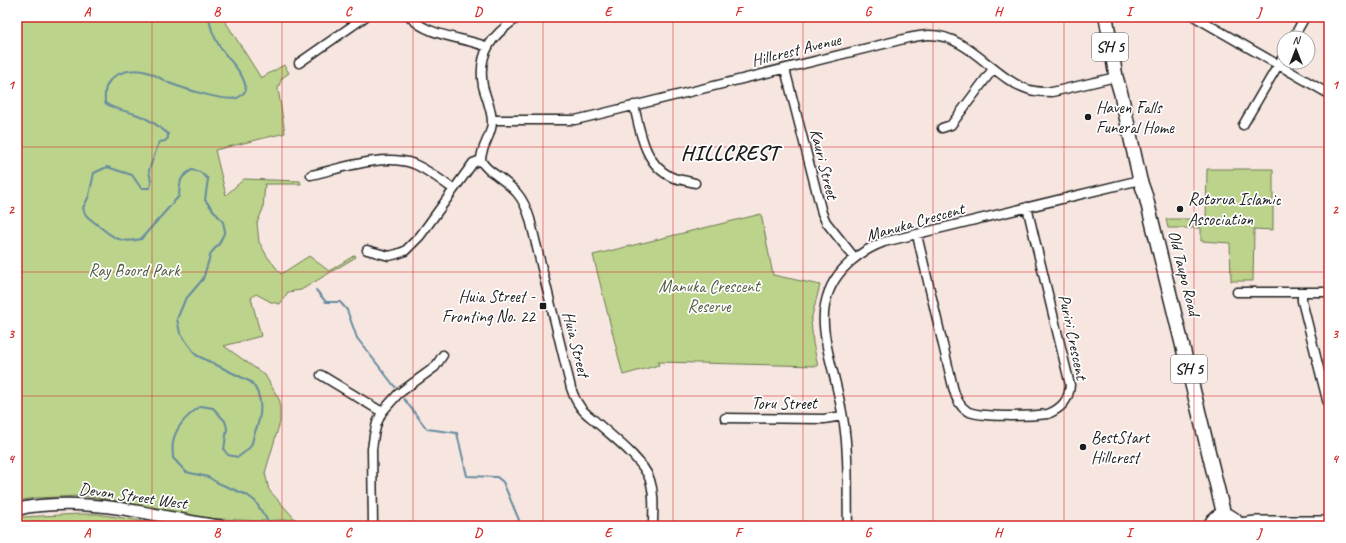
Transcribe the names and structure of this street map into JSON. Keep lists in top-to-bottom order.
{
  "streets": {
    "highway": ["SH 5", "Old Taupo Road"],
    "main road": ["Devon Street West"],
    "street": [
      "Hillcrest Avenue",
      "Kauri Street",
      "Manuka Crescent",
      "Puriri Crescent",
      "Huia Street",
      "Toru Street"
    ]
  },
  "crossings": [
    ["Hillcrest Avenue", "Kauri Street"],
    ["Hillcrest Avenue", "Old Taupo Road"],
    ["Kauri Street", "Manuka Crescent"],
    ["Manuka Crescent", "Old Taupo Road"],
    ["Manuka Crescent", "Puriri Crescent"],
    ["Manuka Crescent", "Toru Street"]
  ],
  "districts": ["HILLCREST"],
  "parks": ["Ray Boord Park", "Manuka Crescent Reserve"],
  "places": {
    "other": ["Haven Falls Funeral Home", "Rotorua Islamic Association", "BestStart Hillcrest"],
    "transit": ["Huia Street - Fronting No. 22"]
  },
  "north": "top",
  "grid": {
    "columns": [
      "A",
      "B",
      "C",
      "D",
      "E",
      "F",
      "G",
      "H",
      "I",
      "J"
    ],
    "rows": [
      "1",
      "2",
      "3",
      "4"
    ]
  }
}
